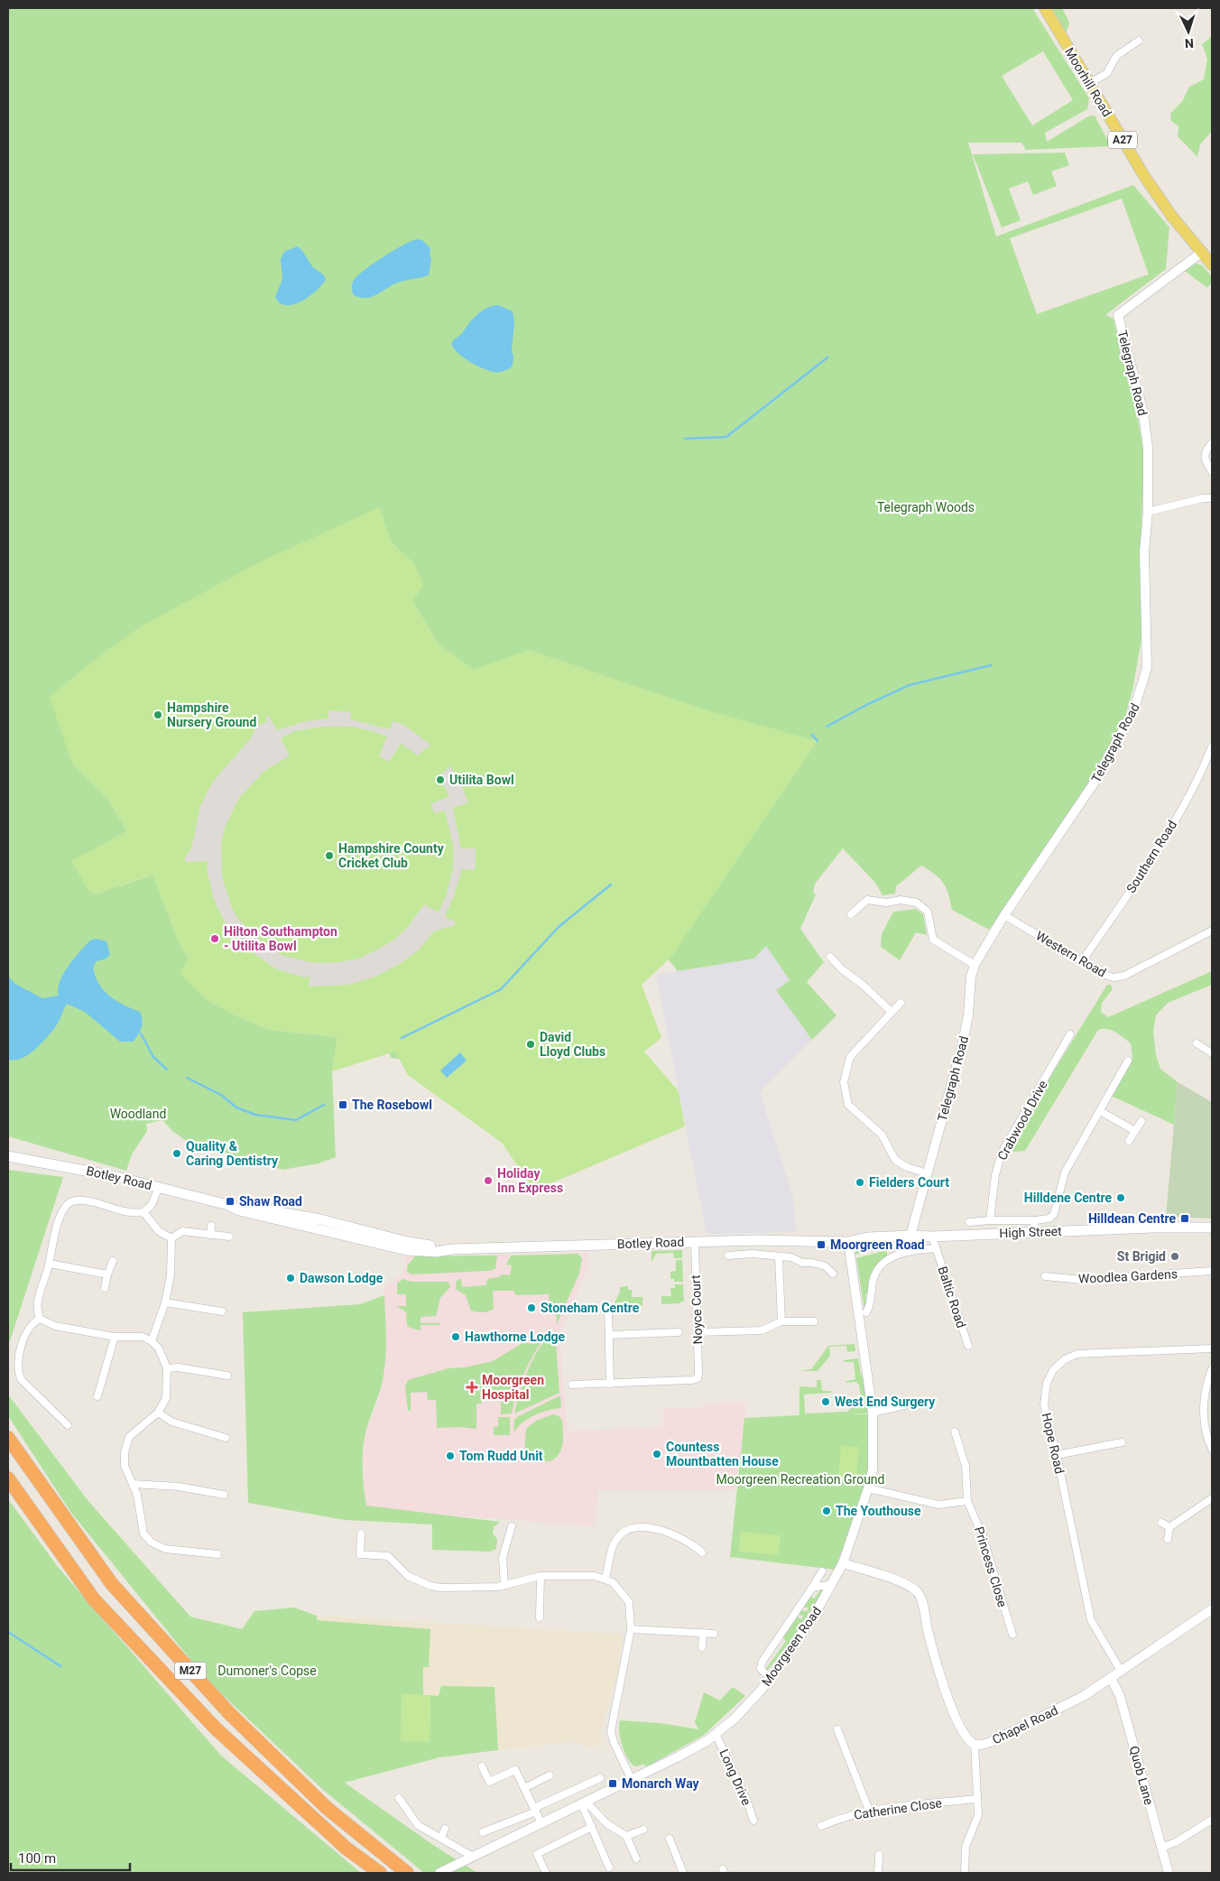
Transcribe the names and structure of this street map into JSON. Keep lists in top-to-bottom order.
{
  "streets": {
    "highway": ["M27"],
    "main road": [
      "Moorhill Road",
      "A27",
      "Botley Road",
      "High Street"
    ],
    "street": [
      "Telegraph Road",
      "Southern Road",
      "Western Road",
      "Crabwood Drive",
      "Woodlea Gardens",
      "Baltic Road",
      "Noyce Court",
      "Hope Road",
      "Princess Close",
      "Moorgreen Road",
      "Chapel Road",
      "Quob Lane",
      "Long Drive",
      "Catherine Close"
    ]
  },
  "crossings": [
    ["Moorhill Road", "Telegraph Road"],
    ["Telegraph Road", "Western Road"],
    ["Telegraph Road", "High Street"],
    ["Southern Road", "Western Road"],
    ["Botley Road", "High Street"],
    ["Botley Road", "Noyce Court"],
    ["Botley Road", "Moorgreen Road"],
    ["High Street", "Baltic Road"],
    ["High Street", "Moorgreen Road"],
    ["Hope Road", "Chapel Road"],
    ["Moorgreen Road", "Chapel Road"],
    ["Moorgreen Road", "Long Drive"],
    ["Chapel Road", "Quob Lane"]
  ],
  "parks": [
    "Telegraph Woods",
    "Woodland",
    "Moorgreen Recreation Ground",
    "Dumoner's Copse"
  ],
  "places": {
    "other": [
      "Hampshire Nursery Ground",
      "Utilita Bowl",
      "Hampshire County Cricket Club",
      "Hilton Southampton - Utilita Bowl",
      "David Lloyd Clubs",
      "Quality & Caring Dentistry",
      "Holiday Inn Express",
      "Fielders Court",
      "Hilldene Centre",
      "St Brigid",
      "Dawson Lodge",
      "Stoneham Centre",
      "Hawthorne Lodge",
      "West End Surgery",
      "Countess Mountbatten House",
      "Tom Rudd Unit",
      "The Youthouse"
    ],
    "transit": [
      "The Rosebowl",
      "Shaw Road",
      "Hilldean Centre",
      "Moorgreen Road",
      "Monarch Way"
    ],
    "health": ["Moorgreen Hospital"]
  },
  "scale_bar": "100 m",
  "north": "bottom"
}
